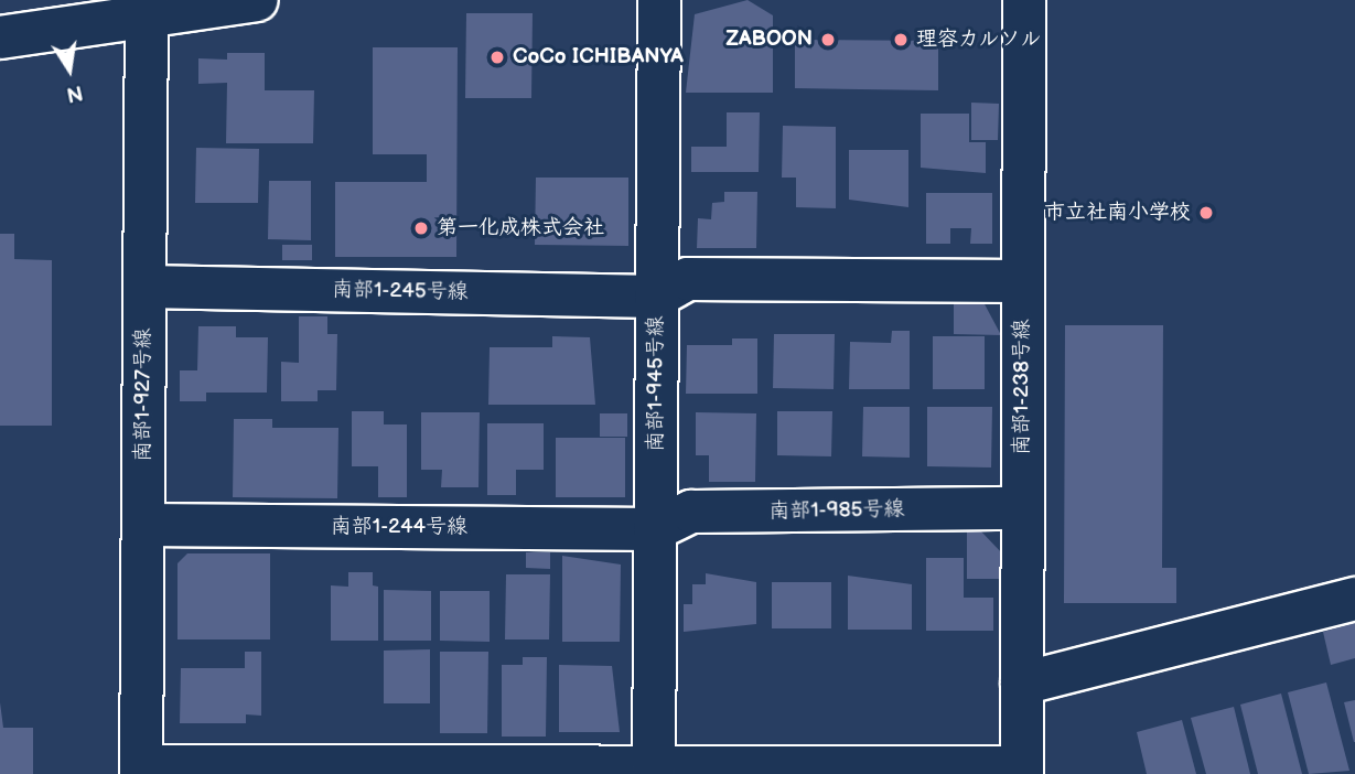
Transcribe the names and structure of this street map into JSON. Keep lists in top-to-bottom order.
{
  "streets": {
    "street": [
      "南部1-245号線",
      "南部1-945号線",
      "南部1-238号線",
      "南部1-927号線",
      "南部1-985号線",
      "南部1-244号線"
    ]
  },
  "crossings": [
    ["南部1-245号線", "南部1-945号線"],
    ["南部1-245号線", "南部1-927号線"],
    ["南部1-945号線", "南部1-985号線"],
    ["南部1-945号線", "南部1-244号線"],
    ["南部1-238号線", "南部1-985号線"],
    ["南部1-927号線", "南部1-244号線"],
    ["南部1-985号線", "南部1-244号線"]
  ],
  "places": [
    "ZABOON",
    "理容カルソル",
    "CoCo ICHIBANYA",
    "市立社南小学校",
    "第一化成株式会社"
  ],
  "north": "bottom"
}
